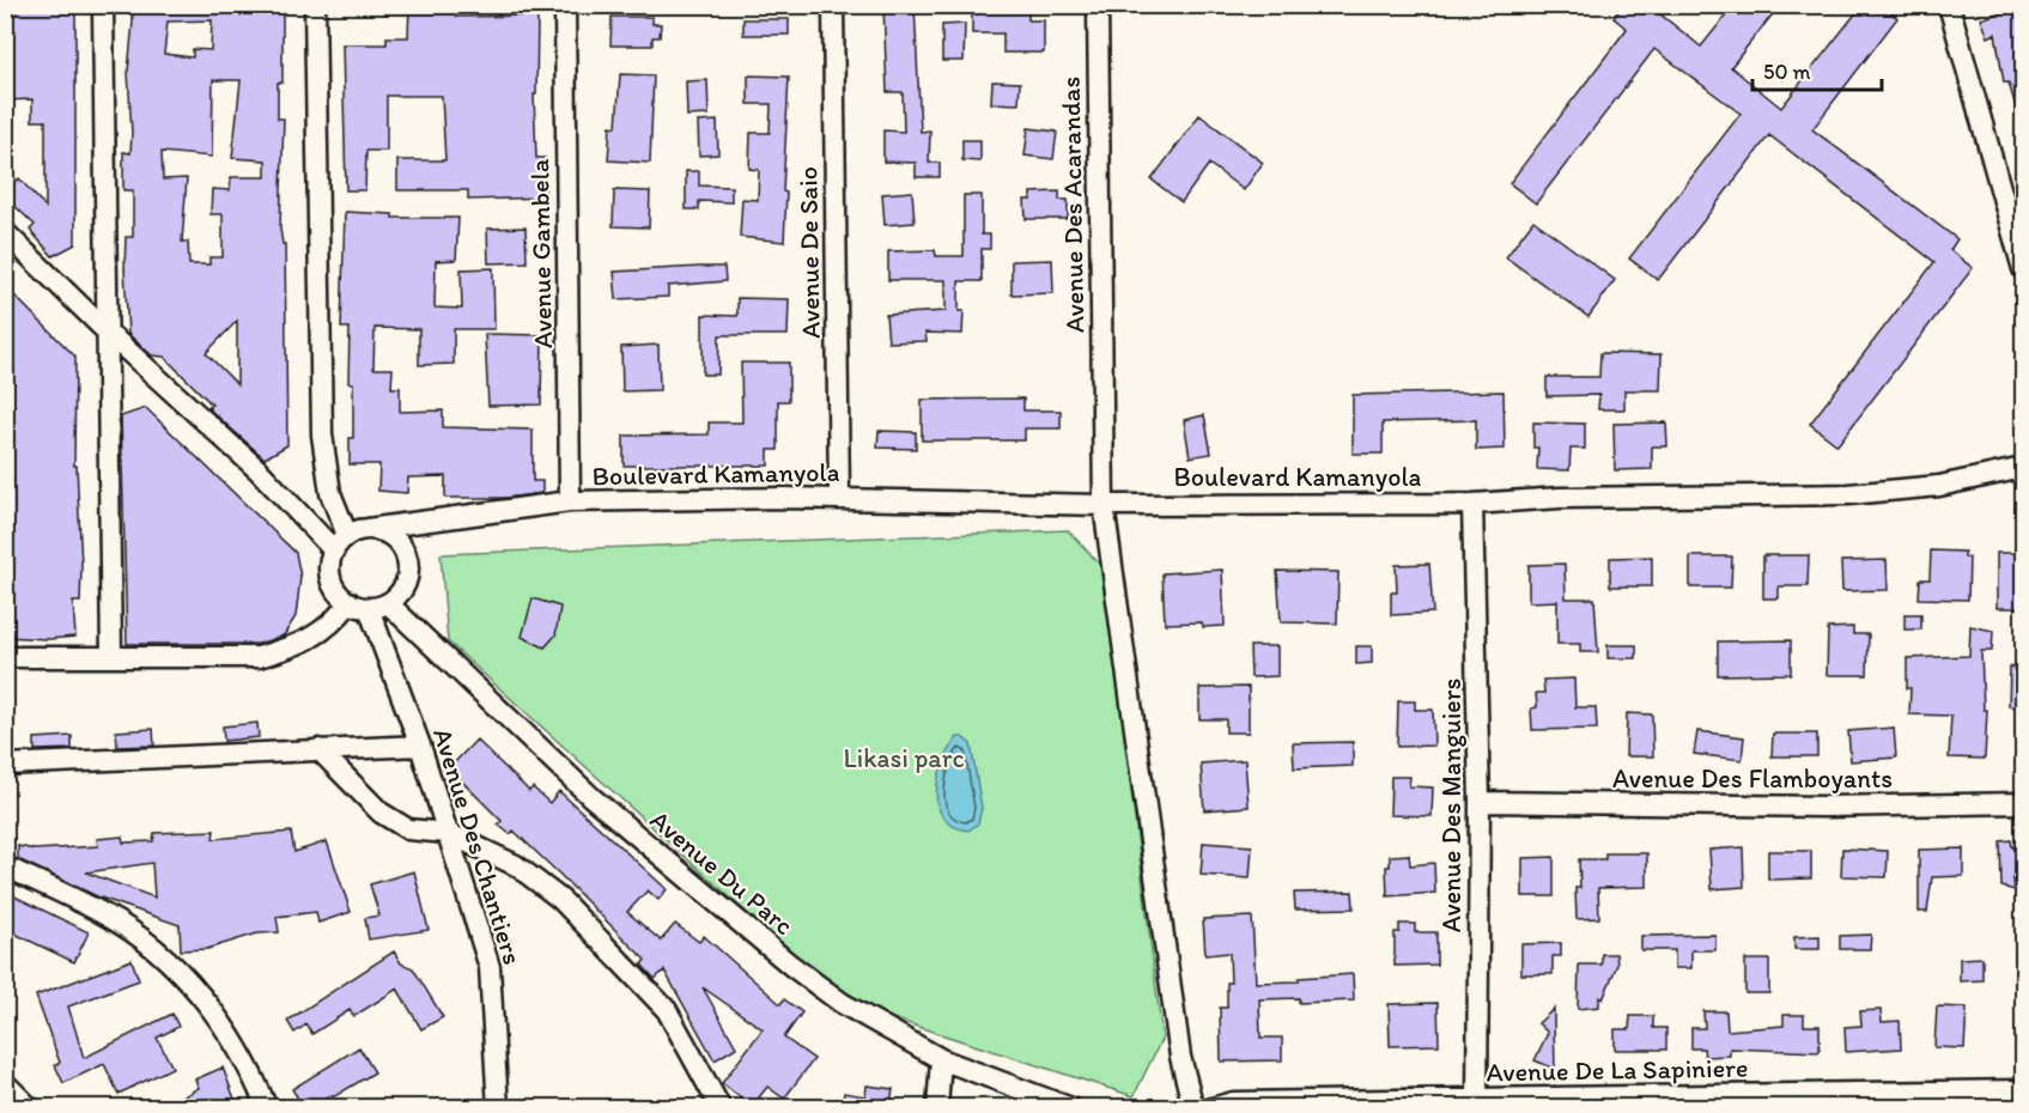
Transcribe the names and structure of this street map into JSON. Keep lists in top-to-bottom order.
{
  "streets": {
    "street": [
      "Avenue Des Acarandas",
      "Avenue De Saio",
      "Avenue Gambela",
      "Boulevard Kamanyola",
      "Avenue Des Flamboyants",
      "Avenue Des Manguiers",
      "Avenue Des Chantiers",
      "Avenue Du Parc",
      "Avenue De La Sapiniere"
    ]
  },
  "crossings": [
    ["Avenue Des Acarandas", "Boulevard Kamanyola"],
    ["Avenue De Saio", "Boulevard Kamanyola"],
    ["Avenue Gambela", "Boulevard Kamanyola"],
    ["Boulevard Kamanyola", "Avenue Des Manguiers"],
    ["Boulevard Kamanyola", "Avenue Des Chantiers"],
    ["Boulevard Kamanyola", "Avenue Du Parc"],
    ["Avenue Des Flamboyants", "Avenue Des Manguiers"],
    ["Avenue Des Manguiers", "Avenue De La Sapiniere"],
    ["Avenue Des Chantiers", "Avenue Du Parc"]
  ],
  "parks": ["Likasi parc"],
  "scale_bar": "50 m"
}
